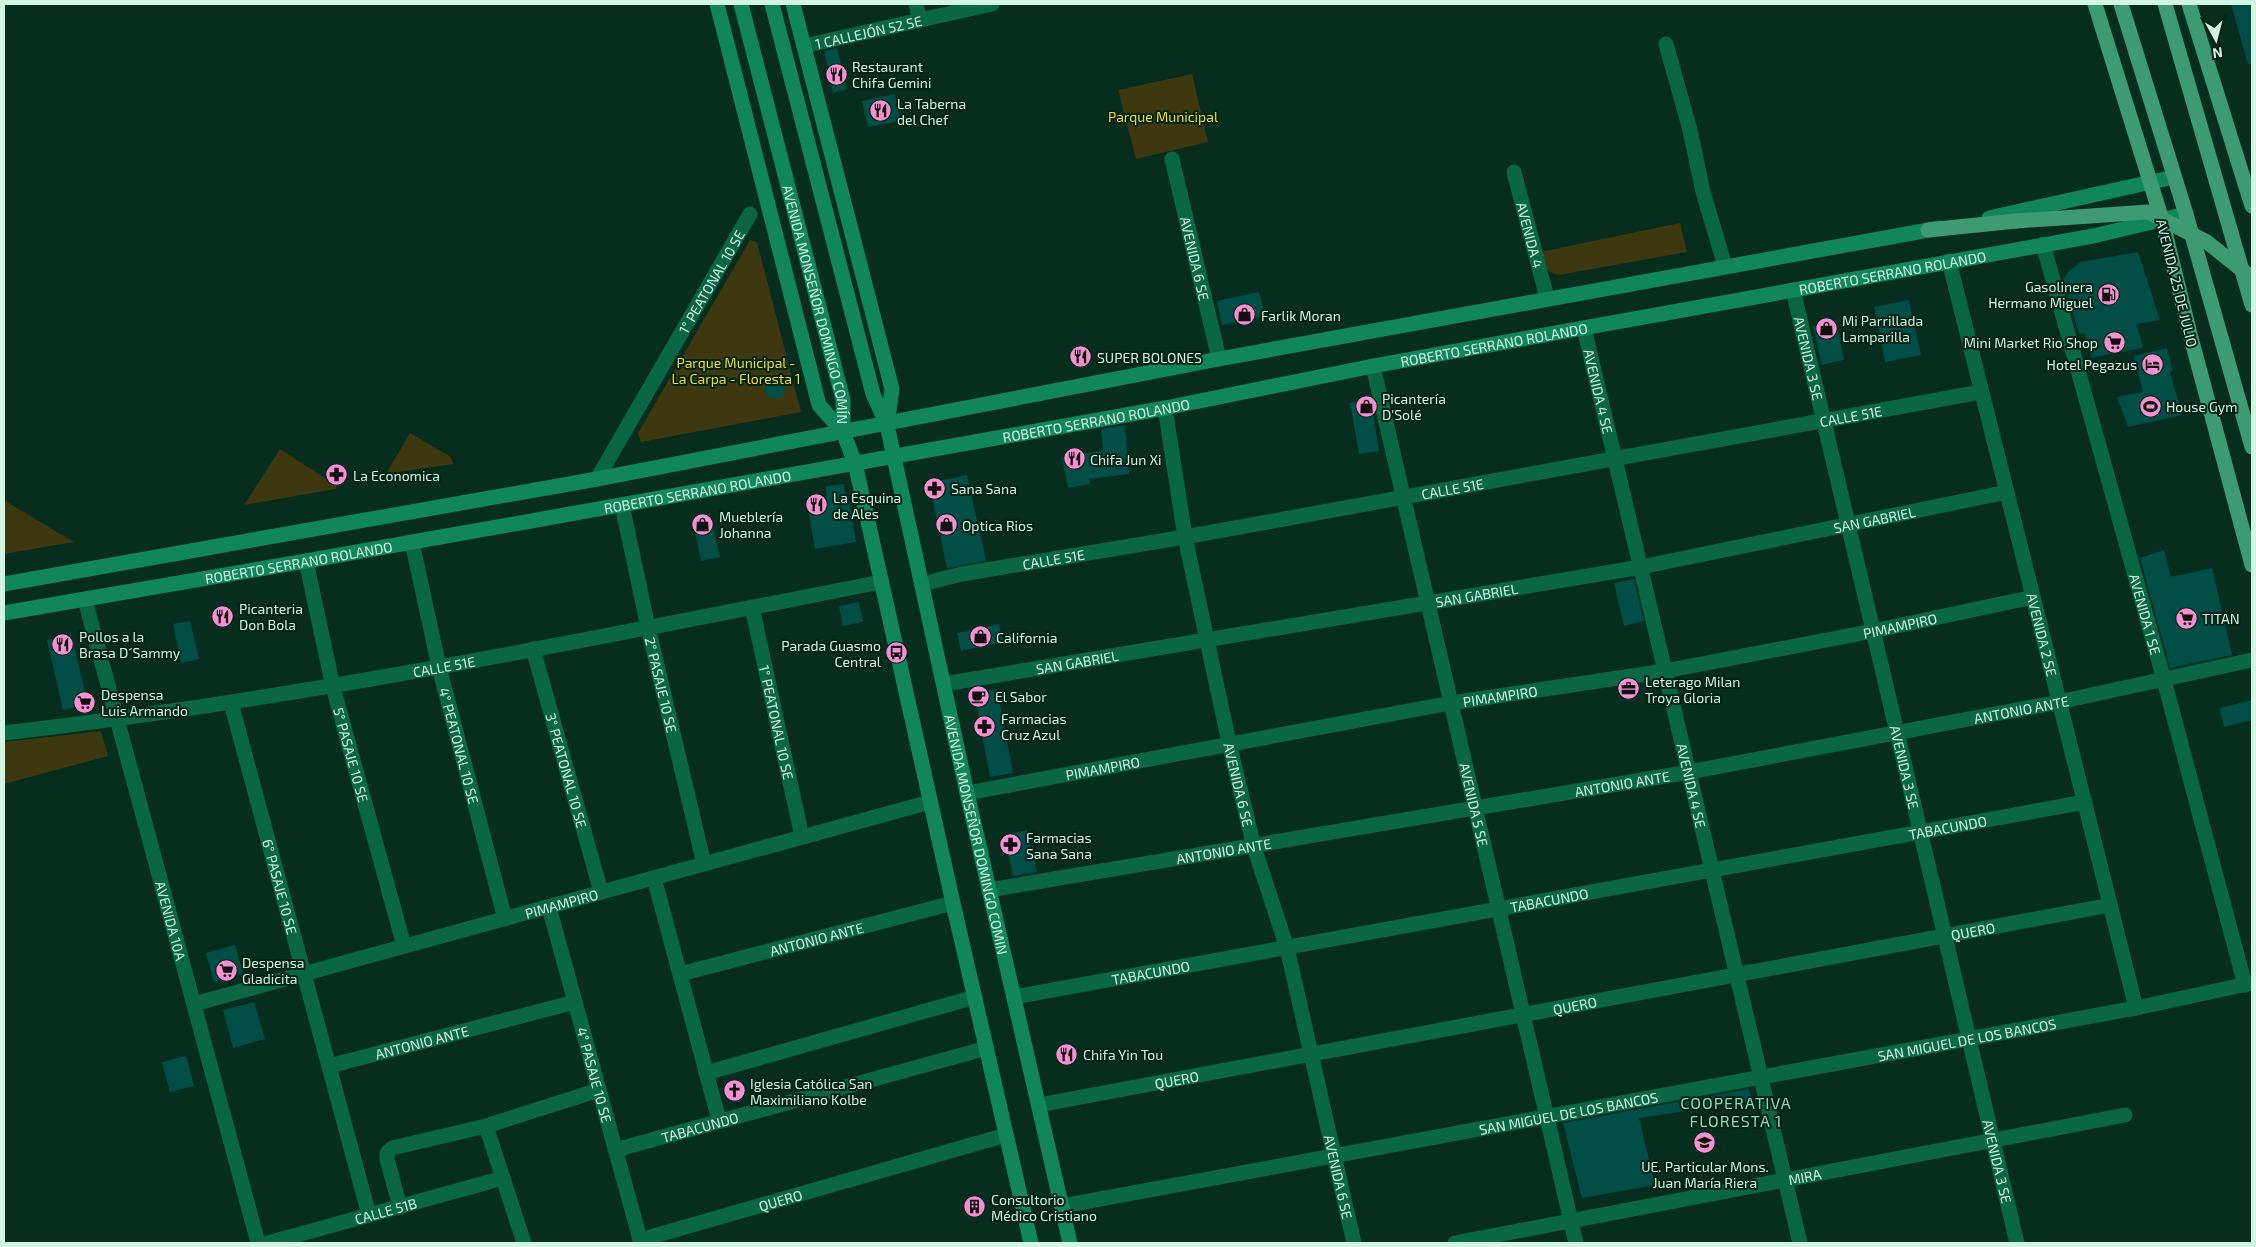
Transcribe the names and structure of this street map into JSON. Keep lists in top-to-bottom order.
{
  "streets": {
    "main road": [
      "ROBERTO SERRANO ROLANDO",
      "AVENIDA 25 DE JULIO",
      "AVENIDA MONSEÑOR DOMINGO COMÍN",
      "AVENIDA MONSEÑOR DOMINGO COMIN"
    ],
    "street": [
      "1 CALLEJÓN 52 SE",
      "AVENIDA 4",
      "AVENIDA 6 SE",
      "1° PEATONAL 10 SE",
      "AVENIDA 3 SE",
      "AVENIDA 4 SE",
      "CALLE 51E",
      "SAN GABRIEL",
      "AVENIDA 1 SE",
      "PIMAMPIRO",
      "AVENIDA 2 SE",
      "2° PASAJE 10 SE",
      "ANTONIO ANTE",
      "4° PEATONAL 10 SE",
      "5° PASAJE 10 SE",
      "3° PEATONAL 10 SE",
      "AVENIDA 5 SE",
      "TABACUNDO",
      "6° PASAJE 10 SE",
      "AVENIDA 10A",
      "QUERO",
      "SAN MIGUEL DE LOS BANCOS",
      "4° PASAJE 10 SE",
      "MIRA",
      "CALLE 51B"
    ]
  },
  "crossings": [
    ["AVENIDA 4", "ROBERTO SERRANO ROLANDO"],
    ["AVENIDA 6 SE", "ROBERTO SERRANO ROLANDO"],
    ["AVENIDA 6 SE", "CALLE 51E"],
    ["AVENIDA 6 SE", "SAN GABRIEL"],
    ["AVENIDA 6 SE", "PIMAMPIRO"],
    ["AVENIDA 6 SE", "ANTONIO ANTE"],
    ["AVENIDA 6 SE", "TABACUNDO"],
    ["AVENIDA 6 SE", "QUERO"],
    ["AVENIDA 6 SE", "SAN MIGUEL DE LOS BANCOS"],
    ["ROBERTO SERRANO ROLANDO", "1° PEATONAL 10 SE"],
    ["ROBERTO SERRANO ROLANDO", "AVENIDA 25 DE JULIO"],
    ["ROBERTO SERRANO ROLANDO", "AVENIDA MONSEÑOR DOMINGO COMÍN"],
    ["ROBERTO SERRANO ROLANDO", "AVENIDA 3 SE"],
    ["ROBERTO SERRANO ROLANDO", "AVENIDA 4 SE"],
    ["ROBERTO SERRANO ROLANDO", "AVENIDA 1 SE"],
    ["ROBERTO SERRANO ROLANDO", "AVENIDA 2 SE"],
    ["ROBERTO SERRANO ROLANDO", "2° PASAJE 10 SE"],
    ["ROBERTO SERRANO ROLANDO", "4° PEATONAL 10 SE"],
    ["ROBERTO SERRANO ROLANDO", "5° PASAJE 10 SE"],
    ["ROBERTO SERRANO ROLANDO", "AVENIDA 5 SE"],
    ["ROBERTO SERRANO ROLANDO", "AVENIDA MONSEÑOR DOMINGO COMIN"],
    ["ROBERTO SERRANO ROLANDO", "AVENIDA 10A"],
    ["1° PEATONAL 10 SE", "CALLE 51E"],
    ["1° PEATONAL 10 SE", "PIMAMPIRO"],
    ["AVENIDA 3 SE", "CALLE 51E"],
    ["AVENIDA 3 SE", "SAN GABRIEL"],
    ["AVENIDA 3 SE", "PIMAMPIRO"],
    ["AVENIDA 3 SE", "ANTONIO ANTE"],
    ["AVENIDA 3 SE", "TABACUNDO"],
    ["AVENIDA 3 SE", "QUERO"],
    ["AVENIDA 3 SE", "SAN MIGUEL DE LOS BANCOS"],
    ["AVENIDA 3 SE", "MIRA"],
    ["AVENIDA 4 SE", "CALLE 51E"],
    ["AVENIDA 4 SE", "SAN GABRIEL"],
    ["AVENIDA 4 SE", "PIMAMPIRO"],
    ["AVENIDA 4 SE", "ANTONIO ANTE"],
    ["AVENIDA 4 SE", "TABACUNDO"],
    ["AVENIDA 4 SE", "QUERO"],
    ["AVENIDA 4 SE", "SAN MIGUEL DE LOS BANCOS"],
    ["AVENIDA 4 SE", "MIRA"],
    ["CALLE 51E", "AVENIDA 2 SE"],
    ["CALLE 51E", "2° PASAJE 10 SE"],
    ["CALLE 51E", "4° PEATONAL 10 SE"],
    ["CALLE 51E", "5° PASAJE 10 SE"],
    ["CALLE 51E", "3° PEATONAL 10 SE"],
    ["CALLE 51E", "AVENIDA 5 SE"],
    ["CALLE 51E", "AVENIDA MONSEÑOR DOMINGO COMIN"],
    ["CALLE 51E", "6° PASAJE 10 SE"],
    ["CALLE 51E", "AVENIDA 10A"],
    ["SAN GABRIEL", "AVENIDA 2 SE"],
    ["SAN GABRIEL", "AVENIDA 5 SE"],
    ["SAN GABRIEL", "AVENIDA MONSEÑOR DOMINGO COMIN"],
    ["AVENIDA 1 SE", "ANTONIO ANTE"],
    ["AVENIDA 1 SE", "SAN MIGUEL DE LOS BANCOS"],
    ["PIMAMPIRO", "AVENIDA 2 SE"],
    ["PIMAMPIRO", "2° PASAJE 10 SE"],
    ["PIMAMPIRO", "4° PEATONAL 10 SE"],
    ["PIMAMPIRO", "5° PASAJE 10 SE"],
    ["PIMAMPIRO", "3° PEATONAL 10 SE"],
    ["PIMAMPIRO", "AVENIDA 5 SE"],
    ["PIMAMPIRO", "AVENIDA MONSEÑOR DOMINGO COMIN"],
    ["PIMAMPIRO", "6° PASAJE 10 SE"],
    ["PIMAMPIRO", "AVENIDA 10A"],
    ["PIMAMPIRO", "4° PASAJE 10 SE"],
    ["AVENIDA 2 SE", "ANTONIO ANTE"],
    ["AVENIDA 2 SE", "TABACUNDO"],
    ["AVENIDA 2 SE", "QUERO"],
    ["AVENIDA 2 SE", "SAN MIGUEL DE LOS BANCOS"],
    ["ANTONIO ANTE", "AVENIDA 5 SE"],
    ["ANTONIO ANTE", "AVENIDA MONSEÑOR DOMINGO COMIN"],
    ["ANTONIO ANTE", "6° PASAJE 10 SE"],
    ["ANTONIO ANTE", "4° PASAJE 10 SE"],
    ["AVENIDA 5 SE", "TABACUNDO"],
    ["AVENIDA 5 SE", "QUERO"],
    ["AVENIDA 5 SE", "SAN MIGUEL DE LOS BANCOS"],
    ["AVENIDA 5 SE", "MIRA"],
    ["TABACUNDO", "AVENIDA MONSEÑOR DOMINGO COMIN"],
    ["TABACUNDO", "4° PASAJE 10 SE"],
    ["AVENIDA MONSEÑOR DOMINGO COMIN", "QUERO"],
    ["AVENIDA MONSEÑOR DOMINGO COMIN", "SAN MIGUEL DE LOS BANCOS"],
    ["6° PASAJE 10 SE", "CALLE 51B"],
    ["QUERO", "4° PASAJE 10 SE"]
  ],
  "districts": ["COOPERATIVA FLORESTA 1"],
  "parks": ["Parque Municipal", "Parque Municipal - La Carpa - Floresta 1"],
  "places": {
    "restaurant": [
      "Restaurant Chifa Gemini",
      "La Taberna del Chef",
      "SUPER BOLONES",
      "Chifa Jun Xi",
      "La Esquina de Ales",
      "Picanteria Don Bola",
      "Pollos a la Brasa D´Sammy",
      "Chifa Yin Tou"
    ],
    "fuel station": ["Gasolinera Hermano Miguel"],
    "shop": [
      "Farlik Moran",
      "Mi Parrillada Lamparilla",
      "Picantería D'Solé",
      "Mueblería Johanna",
      "Optica Rios",
      "California"
    ],
    "supermarket": [
      "Mini Market Rio Shop",
      "TITAN",
      "Despensa Luis Armando",
      "Despensa Gladicita"
    ],
    "hotel": ["Hotel Pegazus"],
    "sports": ["House Gym"],
    "pharmacy": [
      "La Economica",
      "Sana Sana",
      "Farmacias Cruz Azul",
      "Farmacias Sana Sana"
    ],
    "bus stop": ["Parada Guasmo Central"],
    "office": ["Leterago Milan Troya Gloria"],
    "cafe": ["El Sabor"],
    "church": ["Iglesia Católica San Maximiliano Kolbe"],
    "school or university": ["UE. Particular Mons. Juan María Riera"],
    "building": ["Consultorio Médico Cristiano"]
  },
  "north": "bottom"
}
